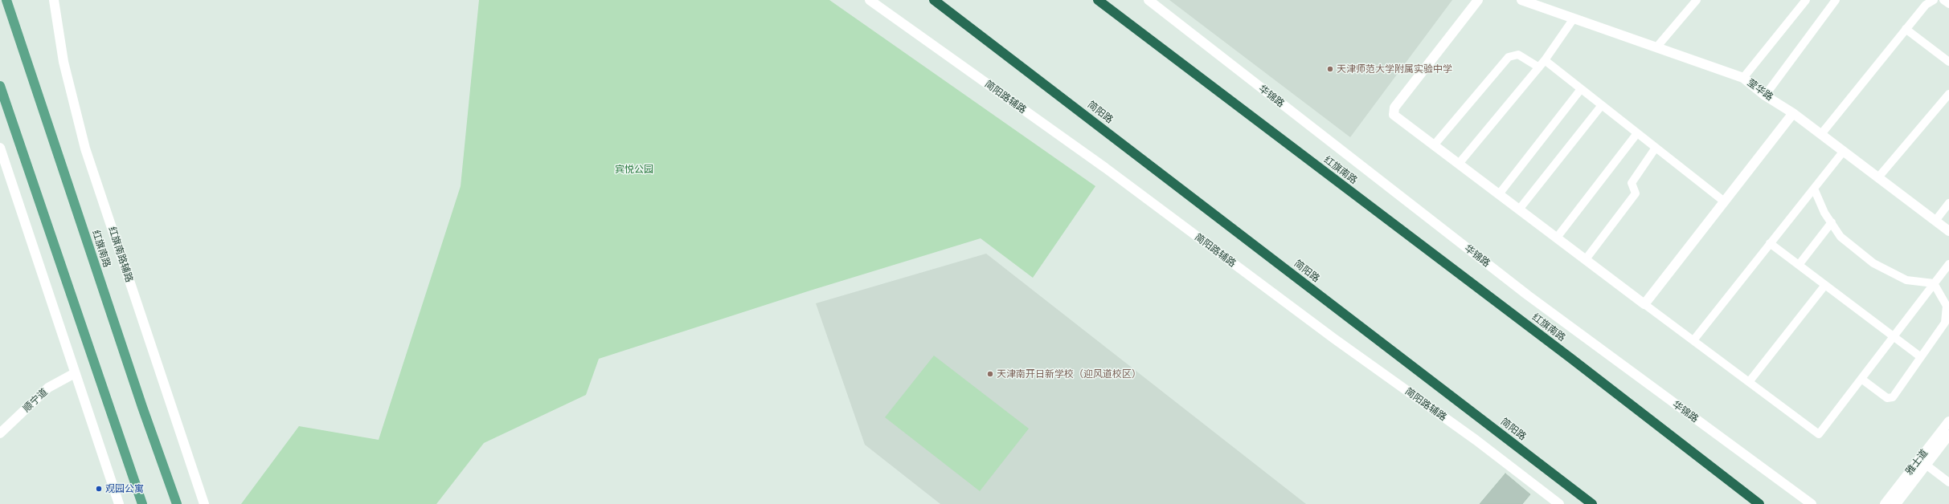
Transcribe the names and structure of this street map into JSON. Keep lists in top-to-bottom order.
{
  "streets": {
    "highway": ["简阳路", "红旗南路"],
    "street": [
      "莹华路",
      "华锦路",
      "简阳路辅路",
      "红旗南路辅路",
      "顺宁道",
      "雅士道"
    ]
  },
  "parks": ["宾悦公园"],
  "places": ["天津师范大学附属实验中学", "天津南开日新学校（迎风道校区）", "观园公寓"]
}
